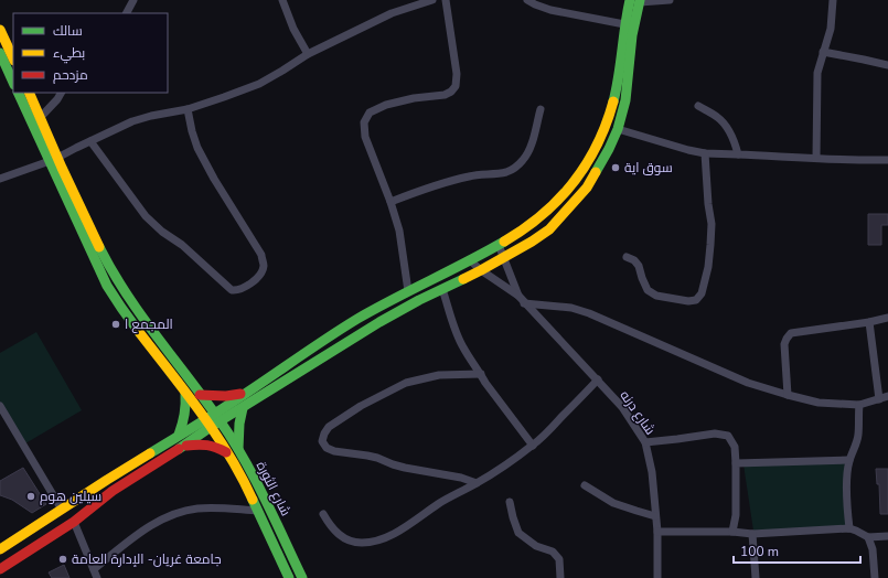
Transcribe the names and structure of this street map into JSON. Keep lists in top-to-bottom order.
{
  "streets": {
    "main road": ["شارع الثورة"],
    "street": ["شارع درنه"]
  },
  "places": [
    "سوق اية",
    "المجمع ا",
    "سيلين هوم",
    "جامعة غريان- الإدارة العامة"
  ],
  "legend": ["سالك", "بطيء", "مزدحم"],
  "scale_bar": "100 m"
}
